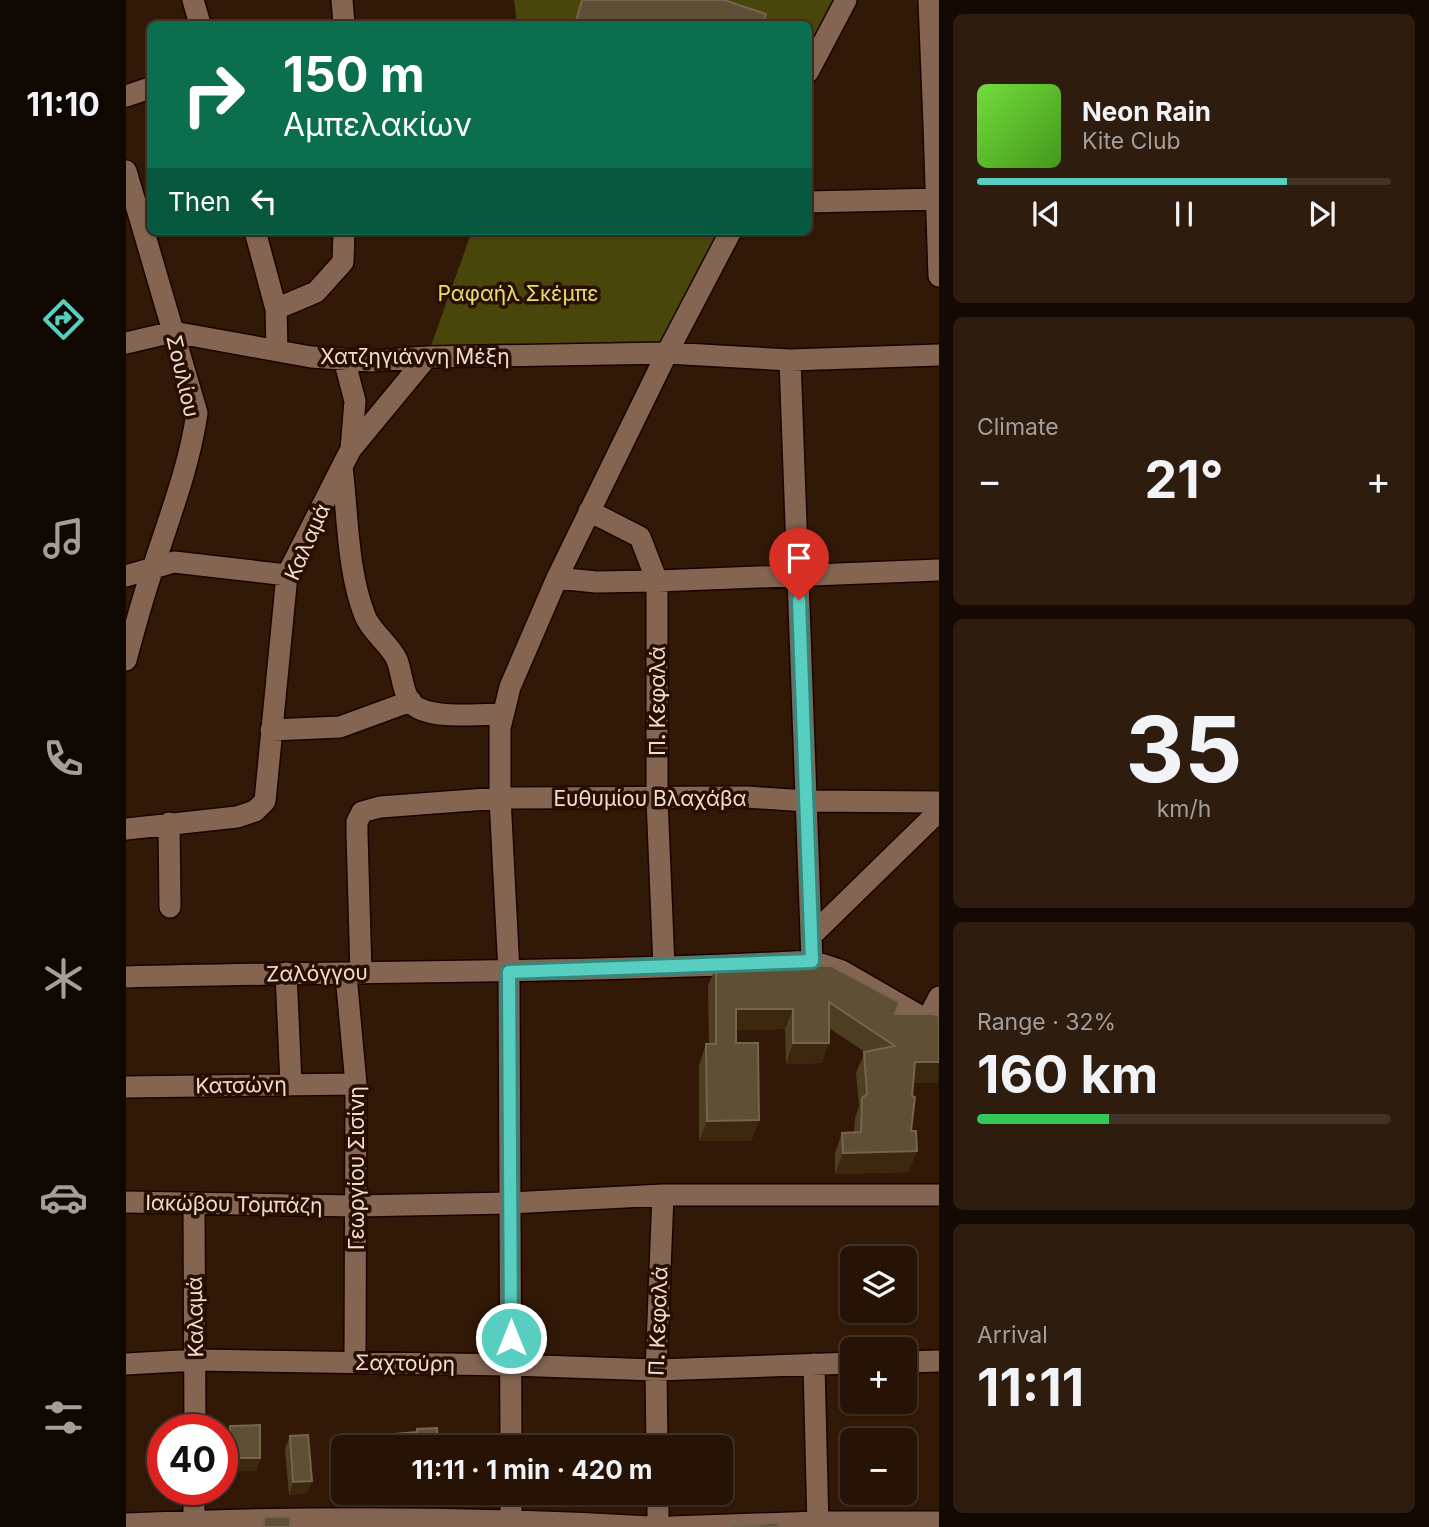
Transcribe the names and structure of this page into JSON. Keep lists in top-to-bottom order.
{
  "streets": {
    "street": [
      "Χατζηγιάννη Μέξη",
      "Σουλίου",
      "Καλαμά",
      "Π. Κεφαλά",
      "Ευθυμίου Βλαχάβα",
      "Ζαλόγγου",
      "Κατσώνη",
      "Γεωργίου Σισίνη",
      "Ιακώβου Τομπάζη",
      "Σαχτούρη"
    ]
  },
  "crossings": [
    ["Χατζηγιάννη Μέξη", "Σουλίου"],
    ["Χατζηγιάννη Μέξη", "Καλαμά"],
    ["Καλαμά", "Ιακώβου Τομπάζη"],
    ["Καλαμά", "Σαχτούρη"],
    ["Π. Κεφαλά", "Ευθυμίου Βλαχάβα"],
    ["Π. Κεφαλά", "Ζαλόγγου"],
    ["Π. Κεφαλά", "Ιακώβου Τομπάζη"],
    ["Π. Κεφαλά", "Σαχτούρη"],
    ["Ευθυμίου Βλαχάβα", "Γεωργίου Σισίνη"],
    ["Ζαλόγγου", "Γεωργίου Σισίνη"],
    ["Κατσώνη", "Γεωργίου Σισίνη"],
    ["Γεωργίου Σισίνη", "Ιακώβου Τομπάζη"],
    ["Γεωργίου Σισίνη", "Σαχτούρη"]
  ],
  "parks": ["Ραφαήλ Σκέμπε"],
  "page": {
    "tabs": "11:10",
    "turn": ["150 m", "Αμπελακίων"],
    "song": ["Neon Rain", "Kite Club"],
    "then": "Then",
    "tile": [
      "Climate",
      ["35", "km/h"],
      ["Range · 32%", "160 km"],
      ["Arrival", "11:11"]
    ],
    "heat": ["−", "21°", "+"],
    "map_buttons": ["+", "−"],
    "limit": "40",
    "trip": "11:11 · 1 min · 420 m"
  }
}
